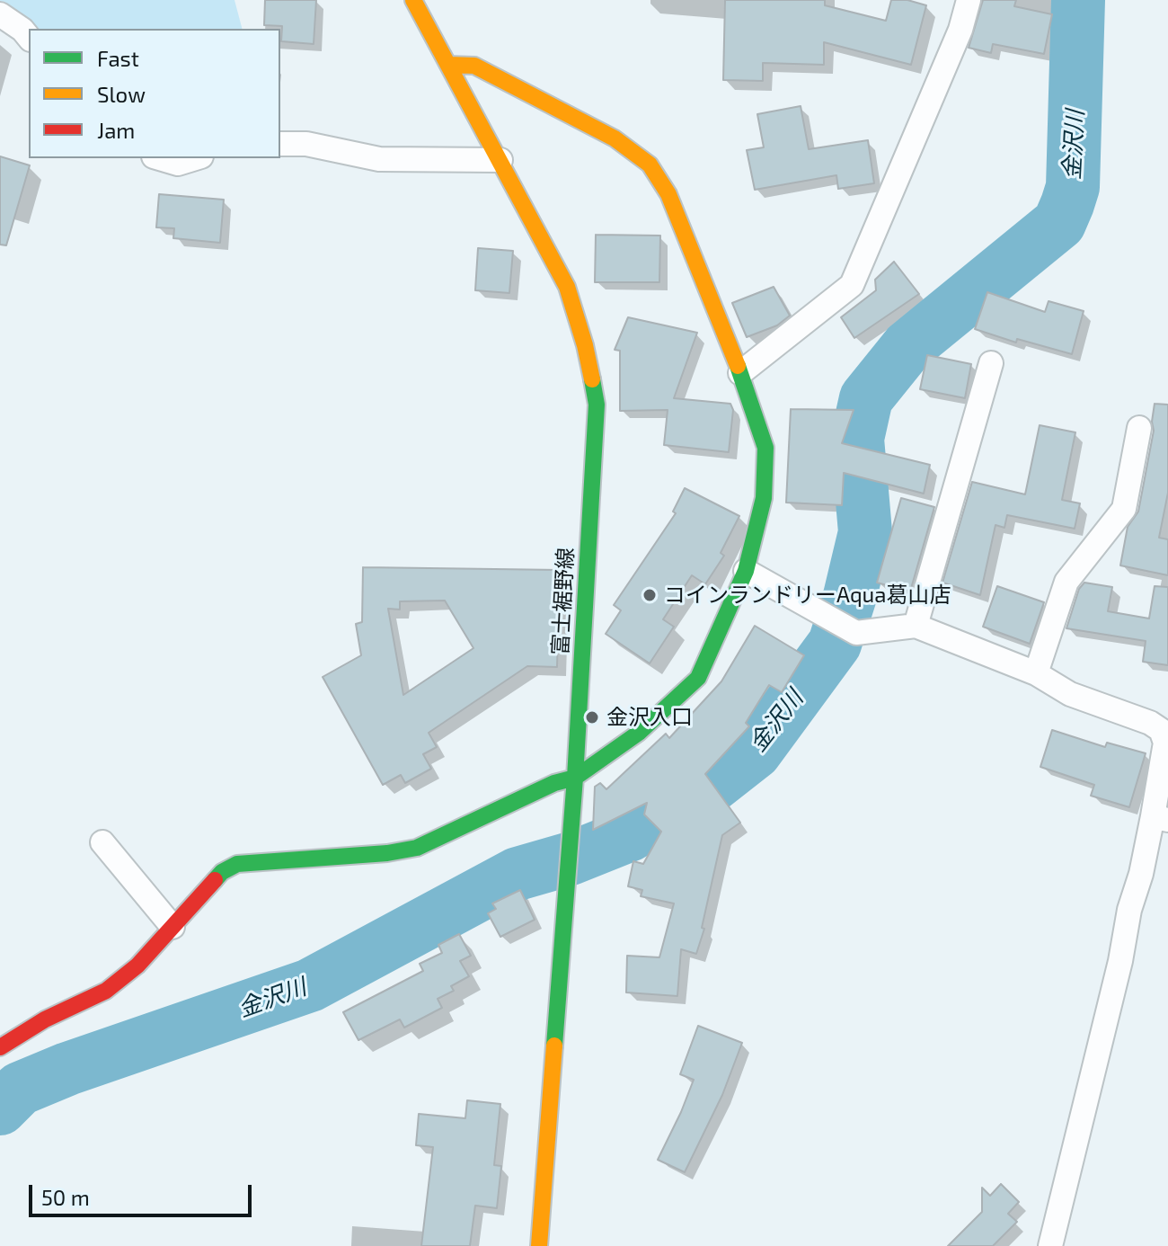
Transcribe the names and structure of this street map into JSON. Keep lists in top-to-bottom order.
{
  "streets": {
    "street": ["富士裾野線"]
  },
  "water": ["金沢川"],
  "places": ["コインランドリーAqua葛山店", "金沢入口"],
  "legend": ["Fast", "Slow", "Jam"],
  "scale_bar": "50 m"
}
